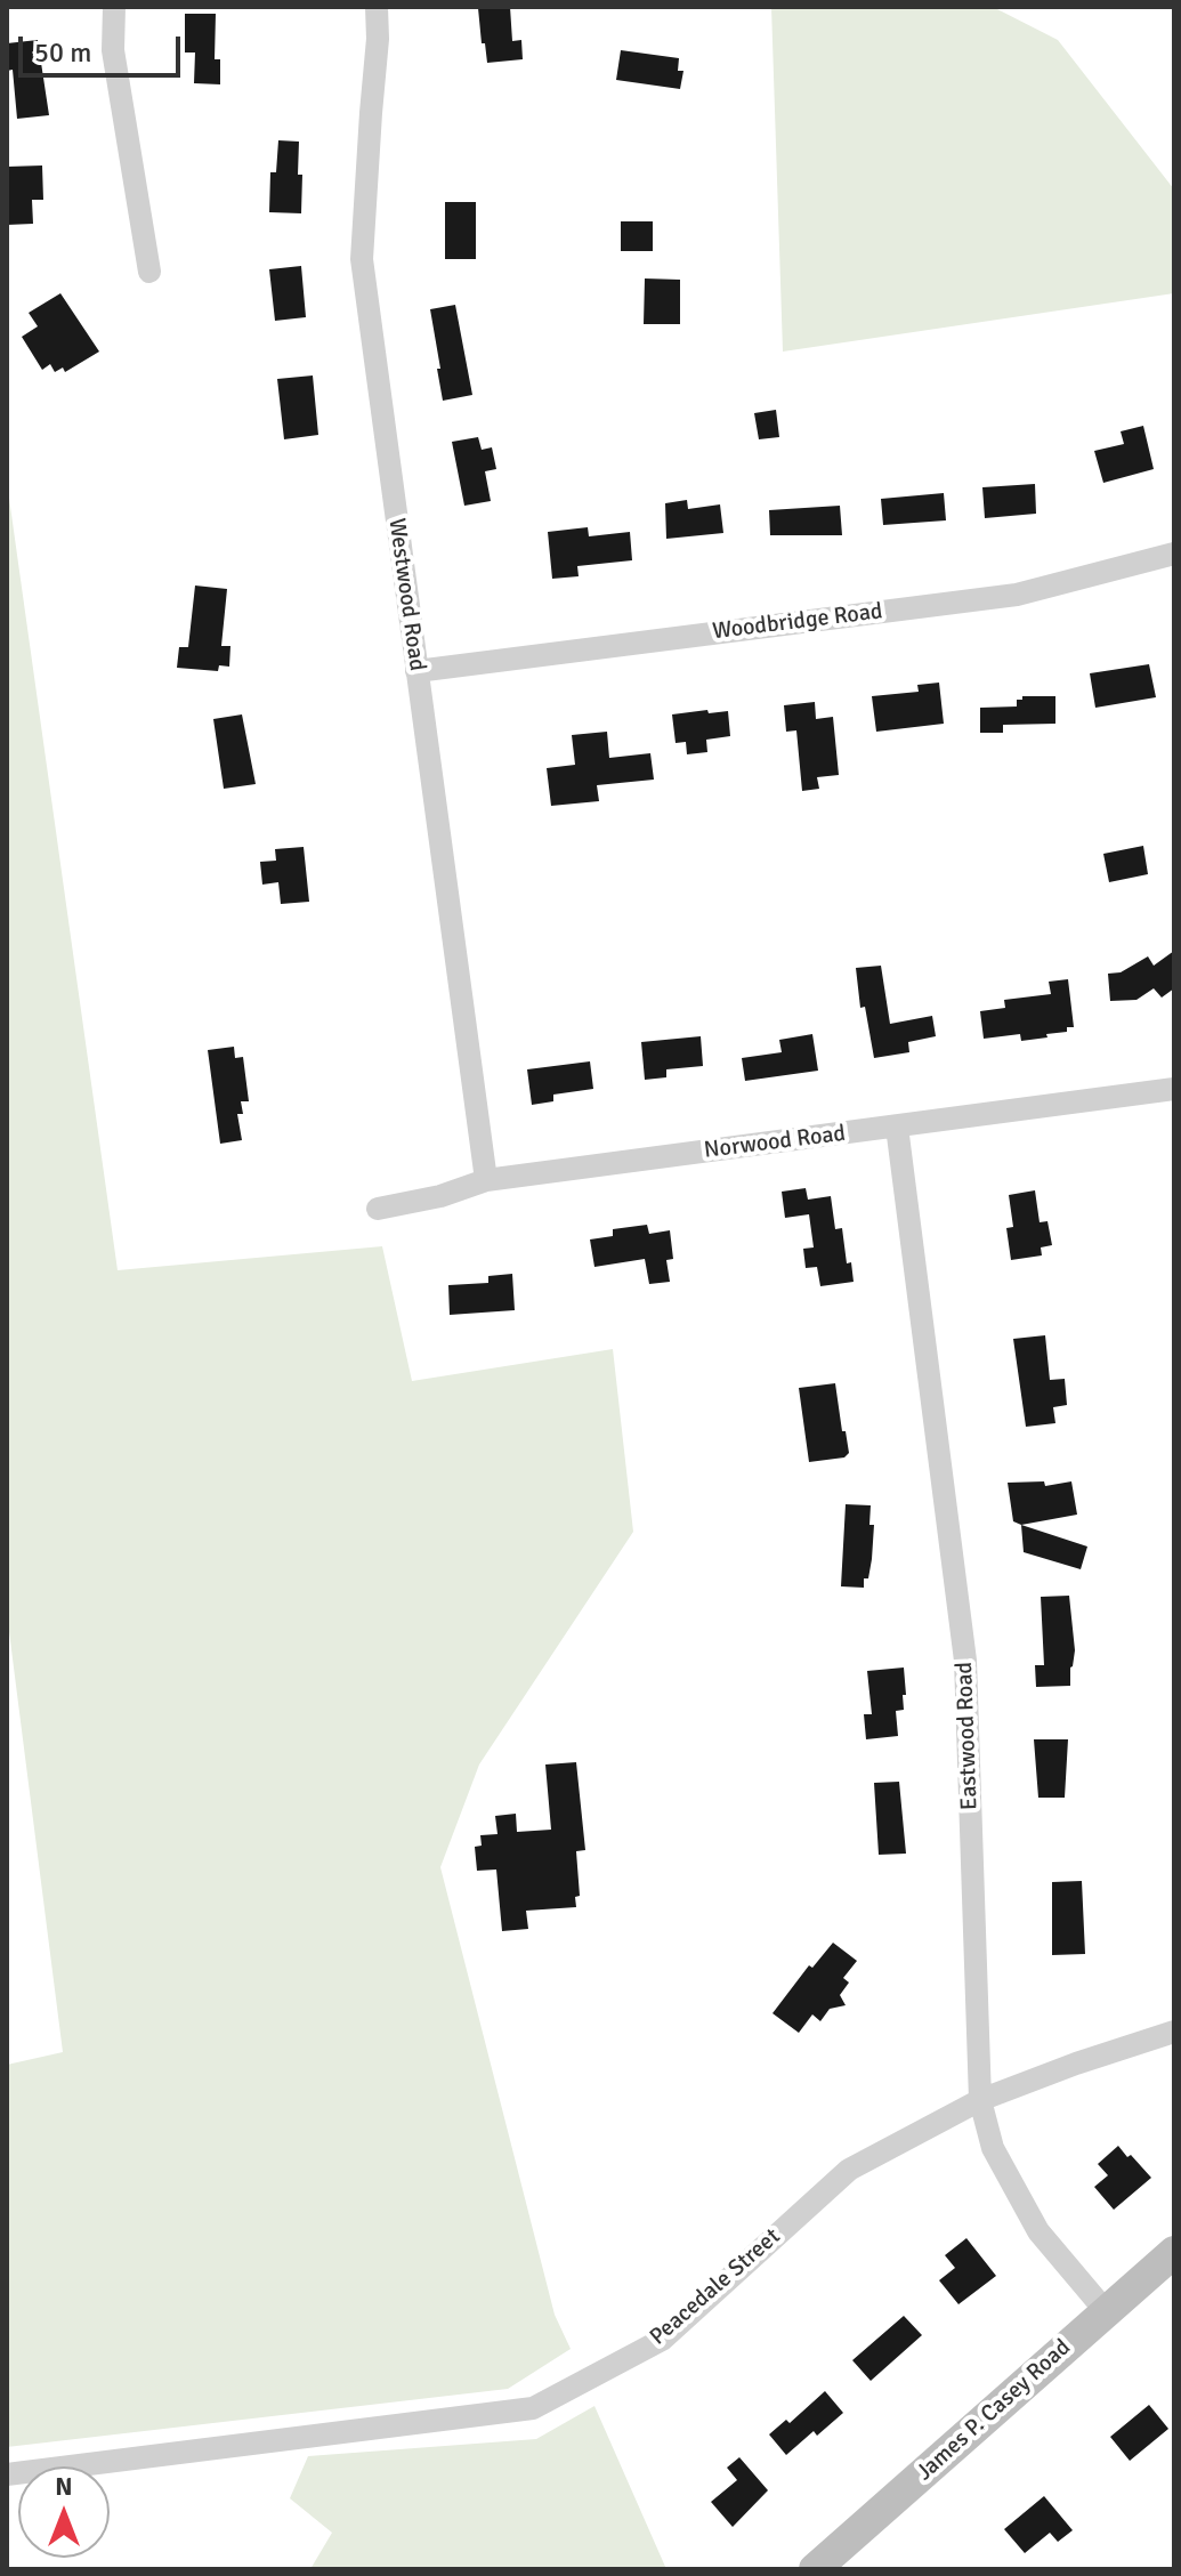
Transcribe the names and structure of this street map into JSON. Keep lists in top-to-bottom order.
{
  "streets": {
    "main road": ["James P. Casey Road"],
    "street": [
      "Westwood Road",
      "Woodbridge Road",
      "Norwood Road",
      "Eastwood Road",
      "Peacedale Street"
    ]
  },
  "crossings": [
    ["Westwood Road", "Woodbridge Road"],
    ["Westwood Road", "Norwood Road"],
    ["Norwood Road", "Eastwood Road"],
    ["Eastwood Road", "Peacedale Street"],
    ["Eastwood Road", "James P. Casey Road"]
  ],
  "scale_bar": "50 m",
  "north": "top"
}
